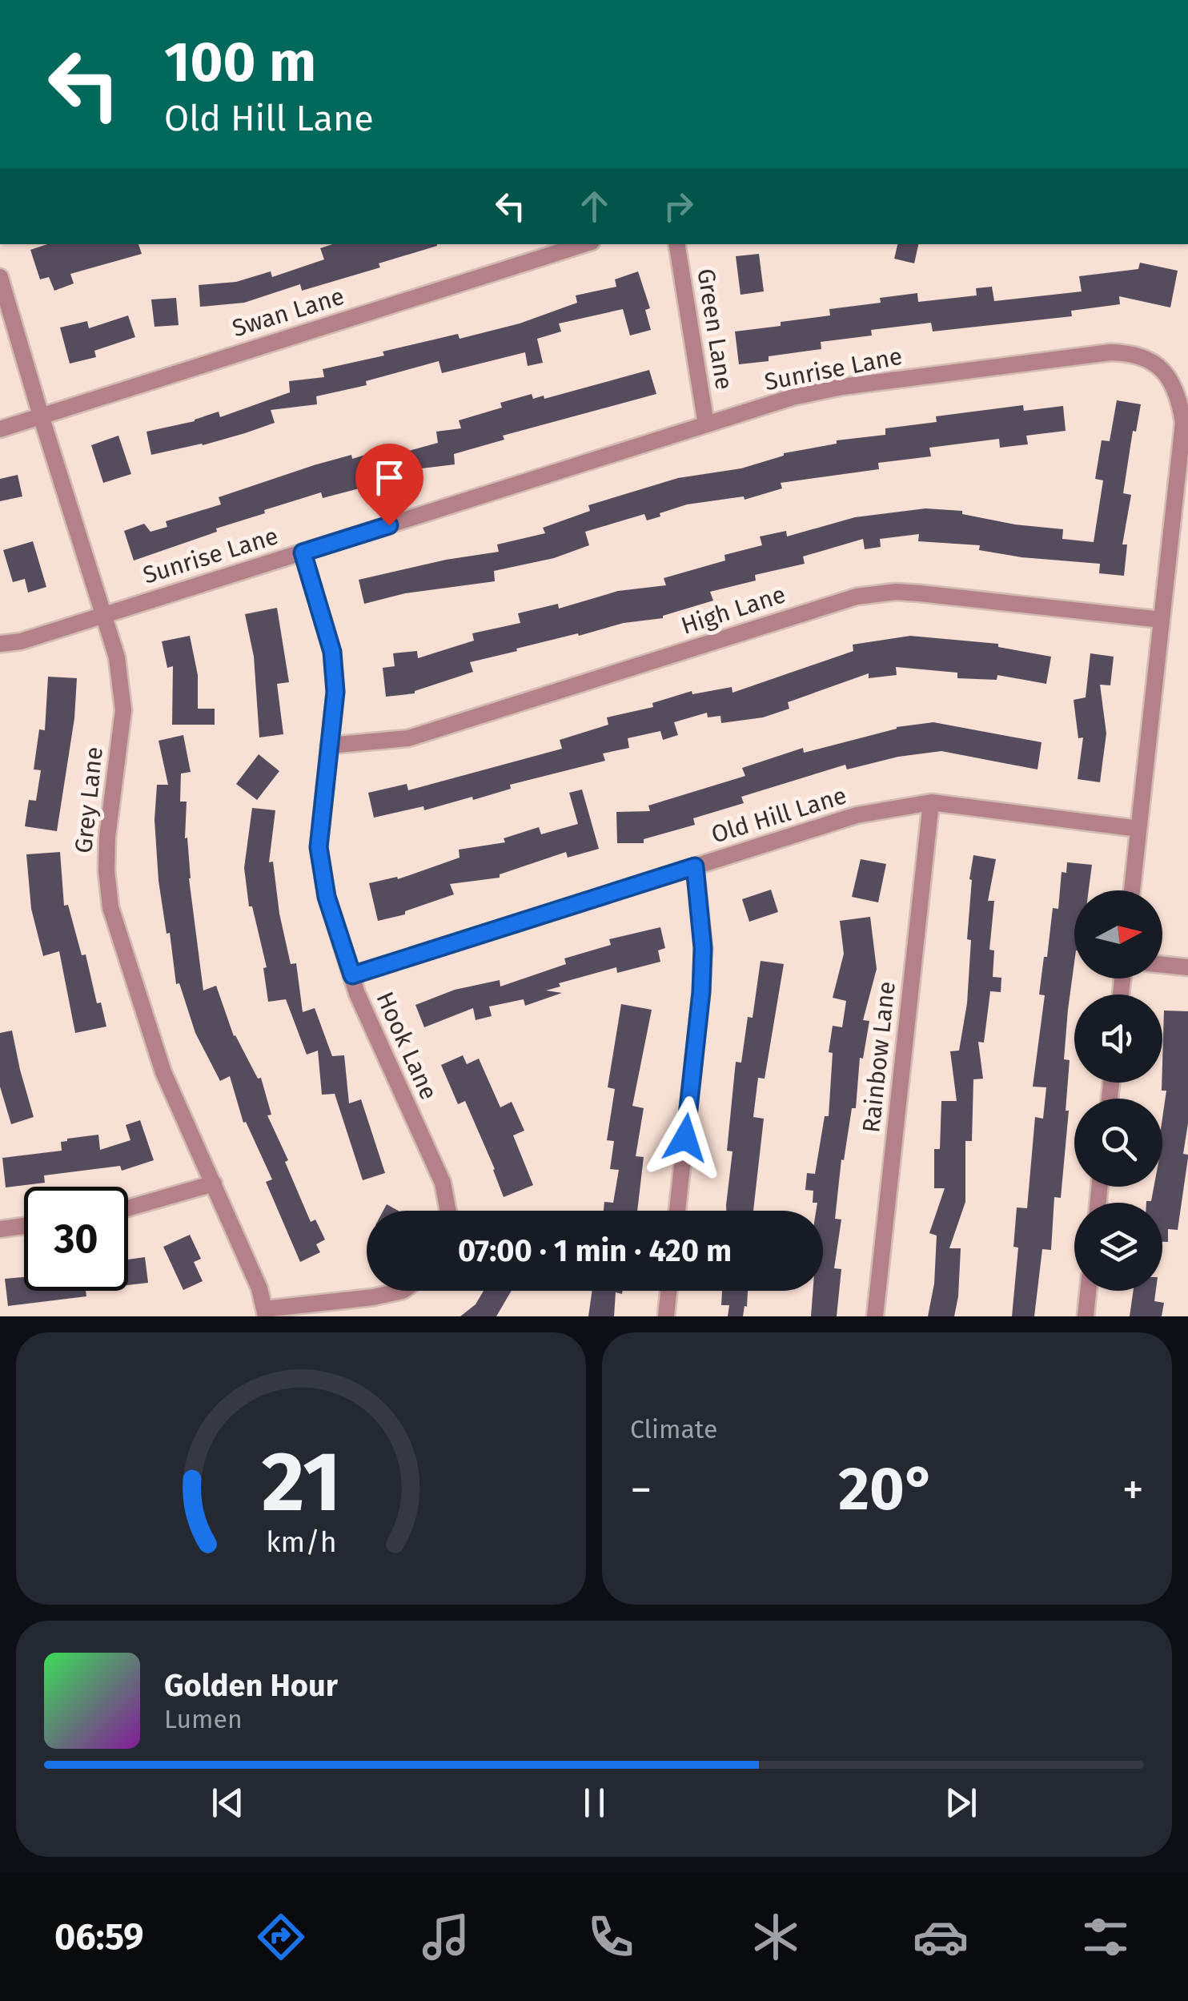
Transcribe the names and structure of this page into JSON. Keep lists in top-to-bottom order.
{
  "streets": {
    "street": [
      "Swan Lane",
      "Green Lane",
      "Sunrise Lane",
      "High Lane",
      "Grey Lane",
      "Old Hill Lane",
      "Hook Lane",
      "Rainbow Lane"
    ]
  },
  "crossings": [
    ["Swan Lane", "Grey Lane"],
    ["Green Lane", "Sunrise Lane"],
    ["Sunrise Lane", "High Lane"],
    ["Sunrise Lane", "Grey Lane"],
    ["Sunrise Lane", "Old Hill Lane"],
    ["Sunrise Lane", "Hook Lane"],
    ["High Lane", "Hook Lane"],
    ["Old Hill Lane", "Hook Lane"],
    ["Old Hill Lane", "Rainbow Lane"]
  ],
  "north": "right",
  "page": {
    "turn": ["100 m", "Old Hill Lane"],
    "limit": "30",
    "trip": "07:00 · 1 min · 420 m",
    "tile": "Climate",
    "heat": ["−", "20°", "+"],
    "song": ["Golden Hour", "Lumen"],
    "tabs": "06:59",
    "gauge": ["21", "km/h"]
  }
}
